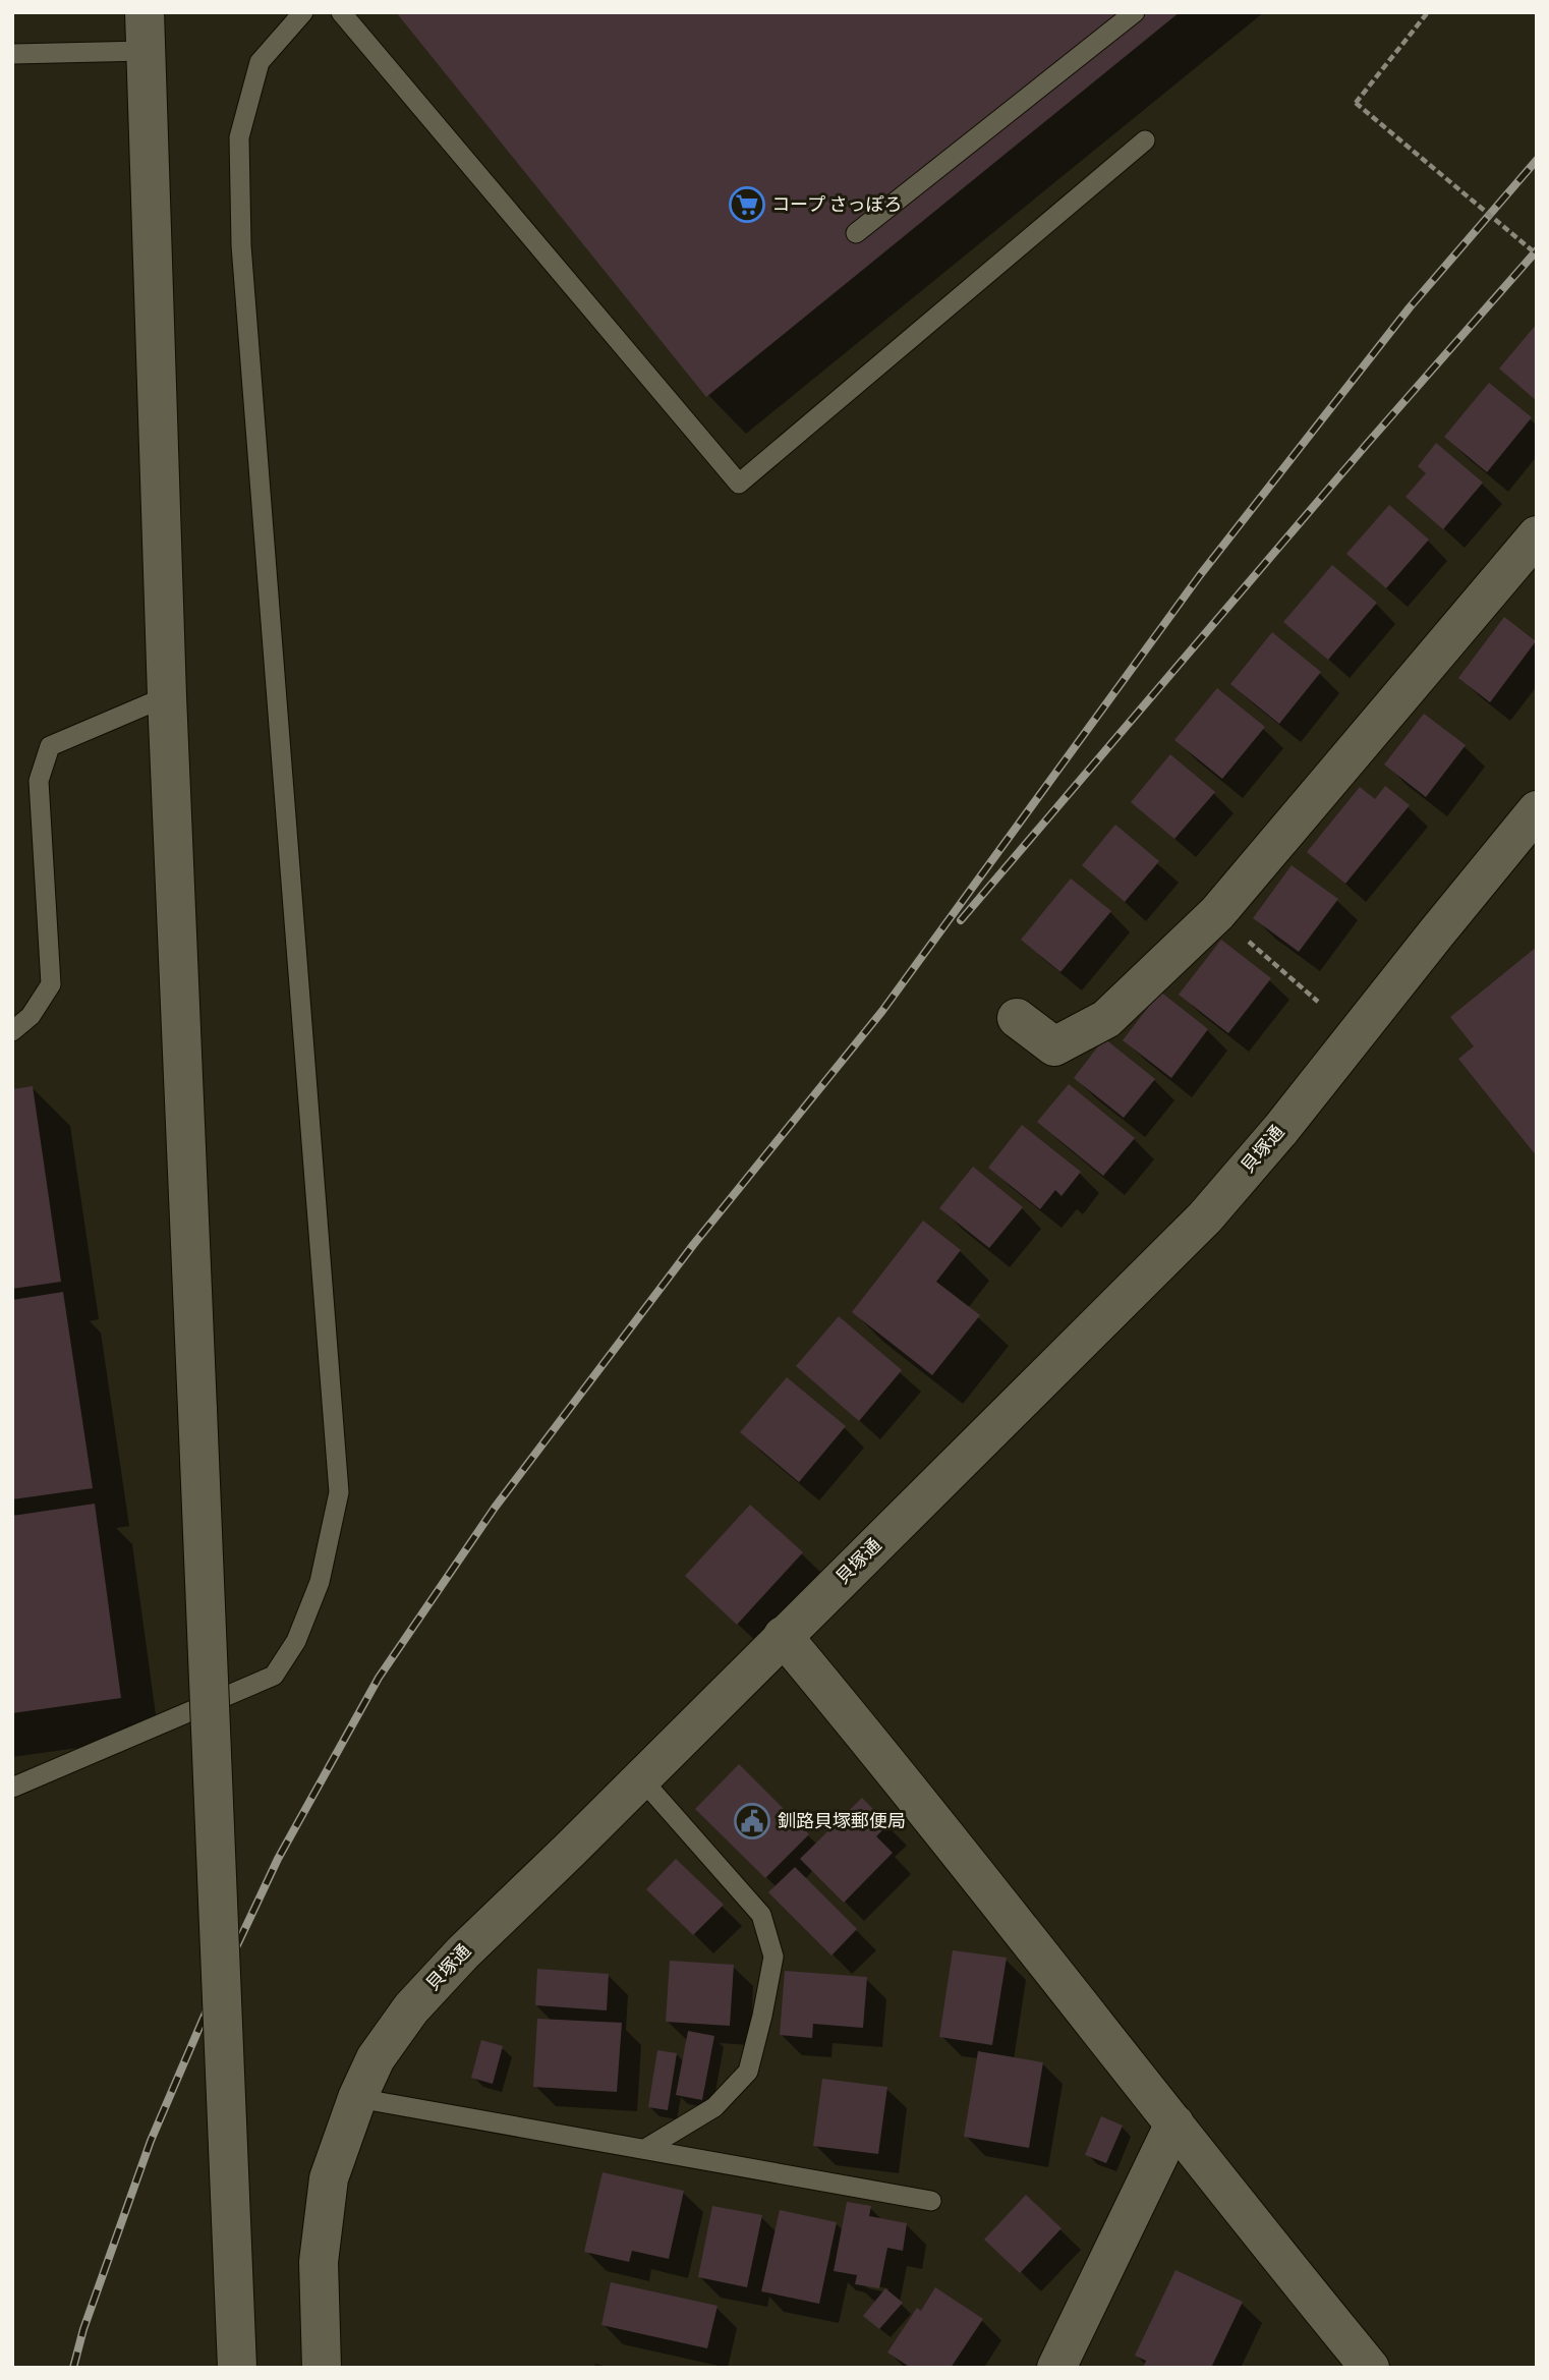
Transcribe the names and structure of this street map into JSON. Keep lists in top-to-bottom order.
{
  "streets": {
    "street": ["貝塚通"]
  },
  "places": {
    "supermarket": ["コープ さっぽろ"],
    "public building": ["釧路貝塚郵便局"]
  }
}
